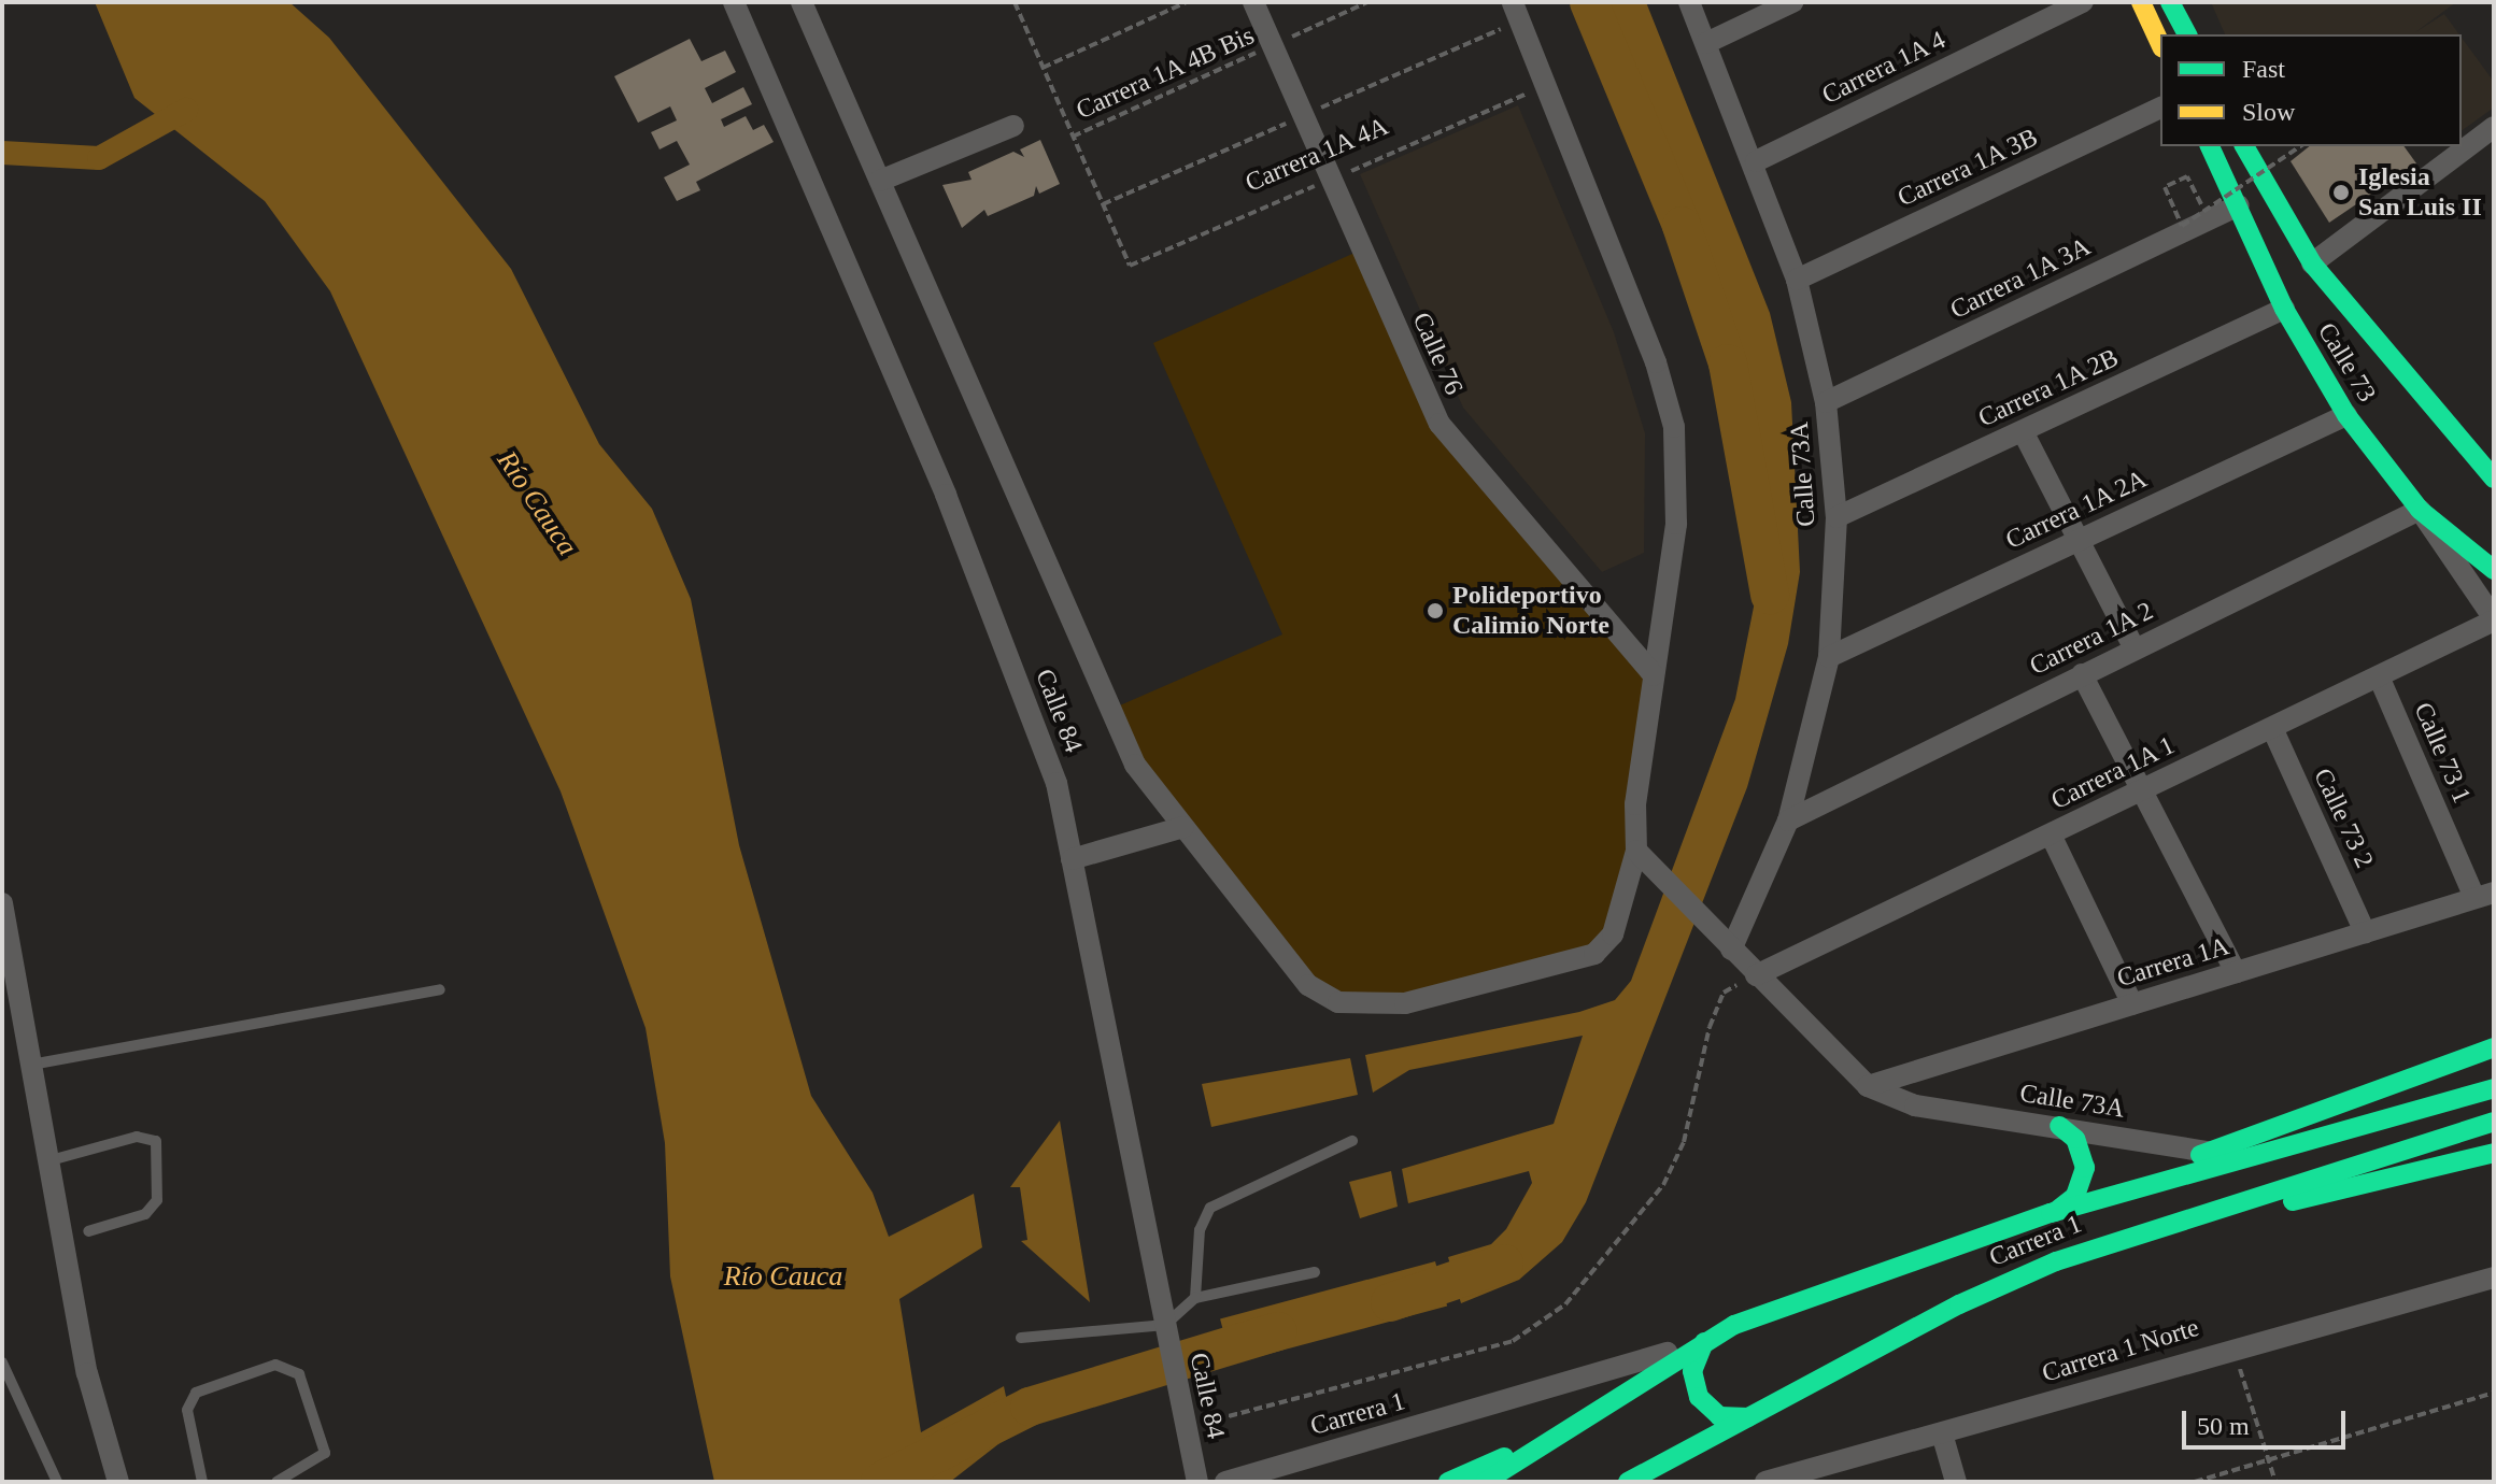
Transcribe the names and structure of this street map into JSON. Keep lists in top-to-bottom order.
{
  "streets": {
    "main road": ["Calle 73", "Carrera 1"],
    "street": [
      "Carrera 1A 4",
      "Carrera 1A 3B",
      "Carrera 1A 3A",
      "Calle 76",
      "Carrera 1A 2B",
      "Calle 73A",
      "Carrera 1A 2A",
      "Carrera 1A 2",
      "Calle 84",
      "Calle 73 1",
      "Carrera 1A 1",
      "Calle 73 2",
      "Carrera 1A",
      "Carrera 1 Norte"
    ],
    "path": ["Carrera 1A 4B Bis", "Carrera 1A 4A"]
  },
  "crossings": [
    ["Carrera 1A 4", "Calle 73A"],
    ["Carrera 1A 4B Bis", "Carrera 1A 4A"],
    ["Carrera 1A 4B Bis", "Calle 76"],
    ["Carrera 1A 4A", "Calle 76"],
    ["Carrera 1A 3B", "Calle 73A"],
    ["Carrera 1A 3A", "Calle 73"],
    ["Carrera 1A 3A", "Calle 73A"],
    ["Calle 73", "Carrera 1A 2B"],
    ["Calle 73", "Carrera 1A 2A"],
    ["Calle 73", "Carrera 1A 2"],
    ["Carrera 1A 2B", "Calle 73A"],
    ["Calle 73A", "Carrera 1A 2A"],
    ["Calle 73A", "Carrera 1A 2"],
    ["Calle 73A", "Calle 84"],
    ["Calle 73A", "Carrera 1A 1"],
    ["Calle 73A", "Carrera 1A"],
    ["Calle 73 1", "Carrera 1A 1"],
    ["Calle 73 1", "Carrera 1A"],
    ["Carrera 1A 1", "Calle 73 2"],
    ["Calle 73 2", "Carrera 1A"]
  ],
  "water": ["Río Cauca"],
  "places": ["Iglesia San Luis II", "Polideportivo Calimio Norte"],
  "legend": ["Fast", "Slow"],
  "scale_bar": "50 m"
}
